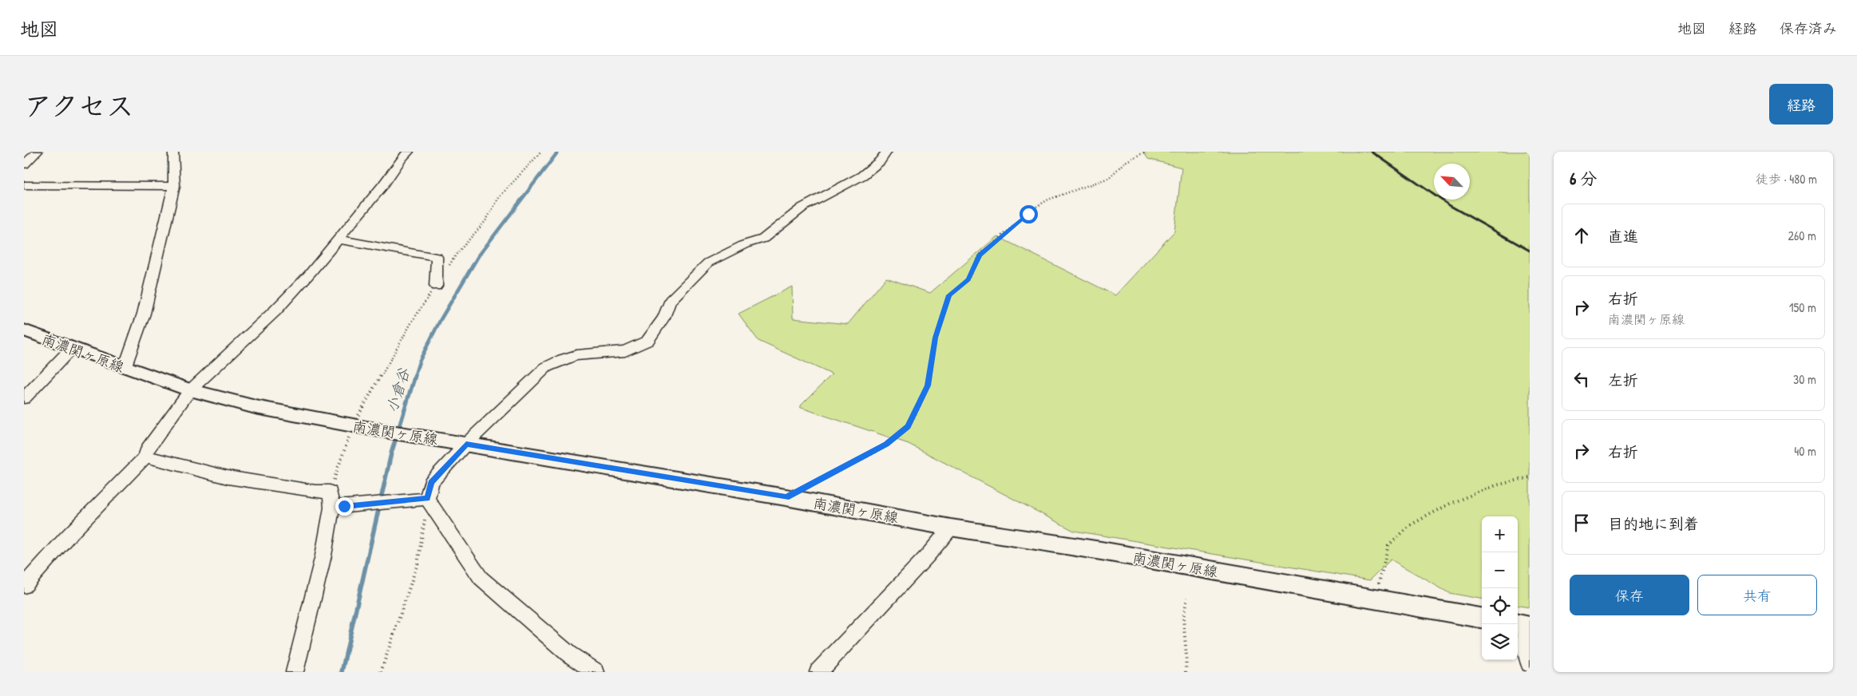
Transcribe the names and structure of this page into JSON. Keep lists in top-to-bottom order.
{
  "streets": {
    "main road": ["南濃関ヶ原線"]
  },
  "water": ["小倉谷"],
  "north": "top left",
  "page": {
    "header": "地図",
    "nav": ["地図", "経路", "保存済み"],
    "title": "アクセス",
    "buttons": [
      "経路",
      ["保存", "共有"]
    ],
    "heading": ["6 分", "徒歩 · 480 m"],
    "list": [
      ["直進", "260 m"],
      ["右折", "南濃関ヶ原線", "150 m"],
      ["左折", "30 m"],
      ["右折", "40 m"],
      "目的地に到着"
    ],
    "map_buttons": ["+", "−"]
  }
}
